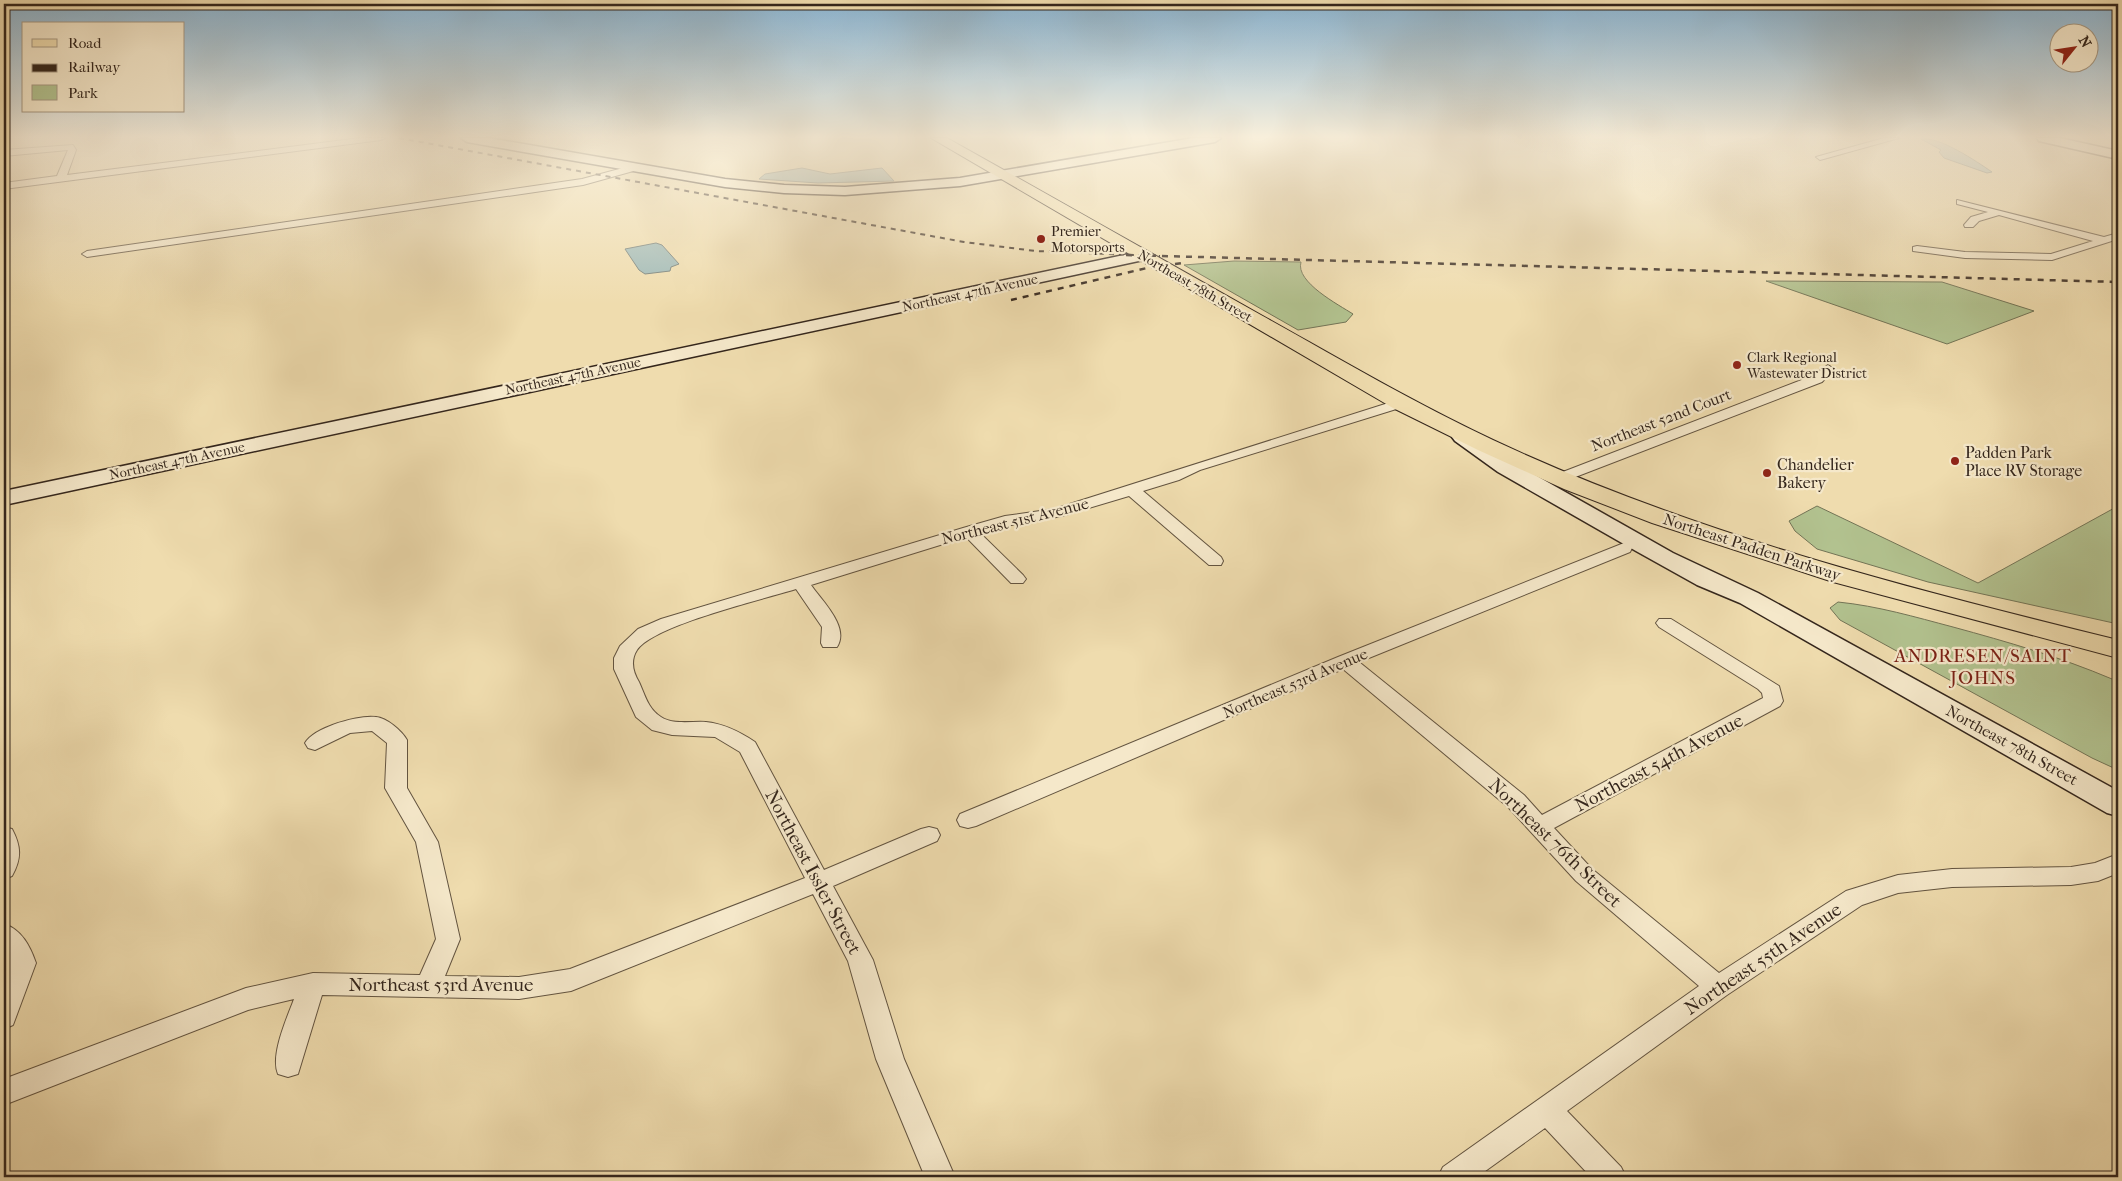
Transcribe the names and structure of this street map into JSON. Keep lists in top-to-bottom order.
{
  "streets": {
    "main road": ["Northeast 78th Street", "Northeast Padden Parkway"],
    "street": [
      "Northeast 47th Avenue",
      "Northeast 52nd Court",
      "Northeast 51st Avenue",
      "Northeast 53rd Avenue",
      "Northeast 54th Avenue",
      "Northeast 76th Street",
      "Northeast Issler Street",
      "Northeast 55th Avenue"
    ]
  },
  "crossings": [
    ["Northeast 78th Street", "Northeast 47th Avenue"],
    ["Northeast 78th Street", "Northeast 51st Avenue"],
    ["Northeast 78th Street", "Northeast Padden Parkway"],
    ["Northeast 52nd Court", "Northeast Padden Parkway"],
    ["Northeast 51st Avenue", "Northeast Padden Parkway"],
    ["Northeast 51st Avenue", "Northeast Issler Street"],
    ["Northeast 53rd Avenue", "Northeast 76th Street"],
    ["Northeast 53rd Avenue", "Northeast Issler Street"],
    ["Northeast 54th Avenue", "Northeast 76th Street"],
    ["Northeast 76th Street", "Northeast 55th Avenue"]
  ],
  "districts": ["ANDRESEN/SAINT JOHNS"],
  "places": [
    "Premier Motorsports",
    "Clark Regional Wastewater District",
    "Padden Park Place RV Storage",
    "Chandelier Bakery"
  ],
  "legend": ["Road", "Railway", "Park"],
  "north": "top right"
}
